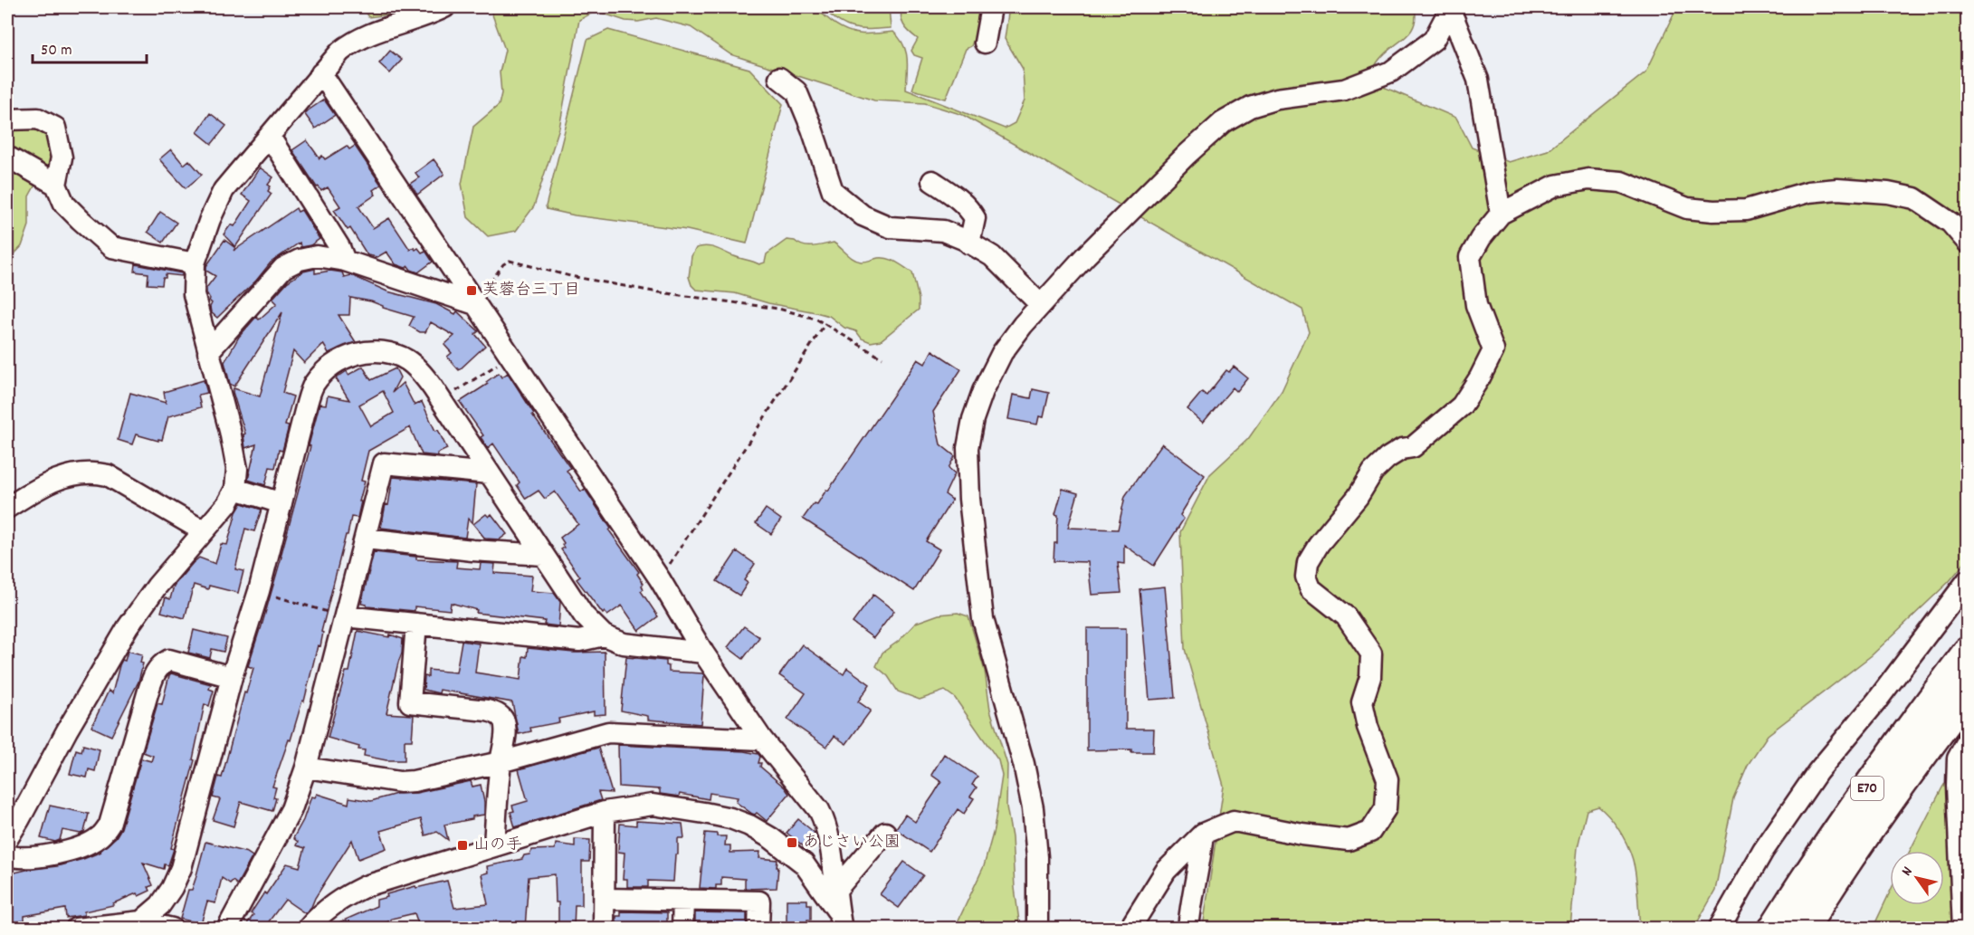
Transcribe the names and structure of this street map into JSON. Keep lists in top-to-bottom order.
{
  "streets": {
    "highway": ["E70"]
  },
  "places": {
    "transit": ["芙蓉台三丁目", "あじさい公園", "山の手"]
  },
  "scale_bar": "50 m",
  "north": "top left"
}
